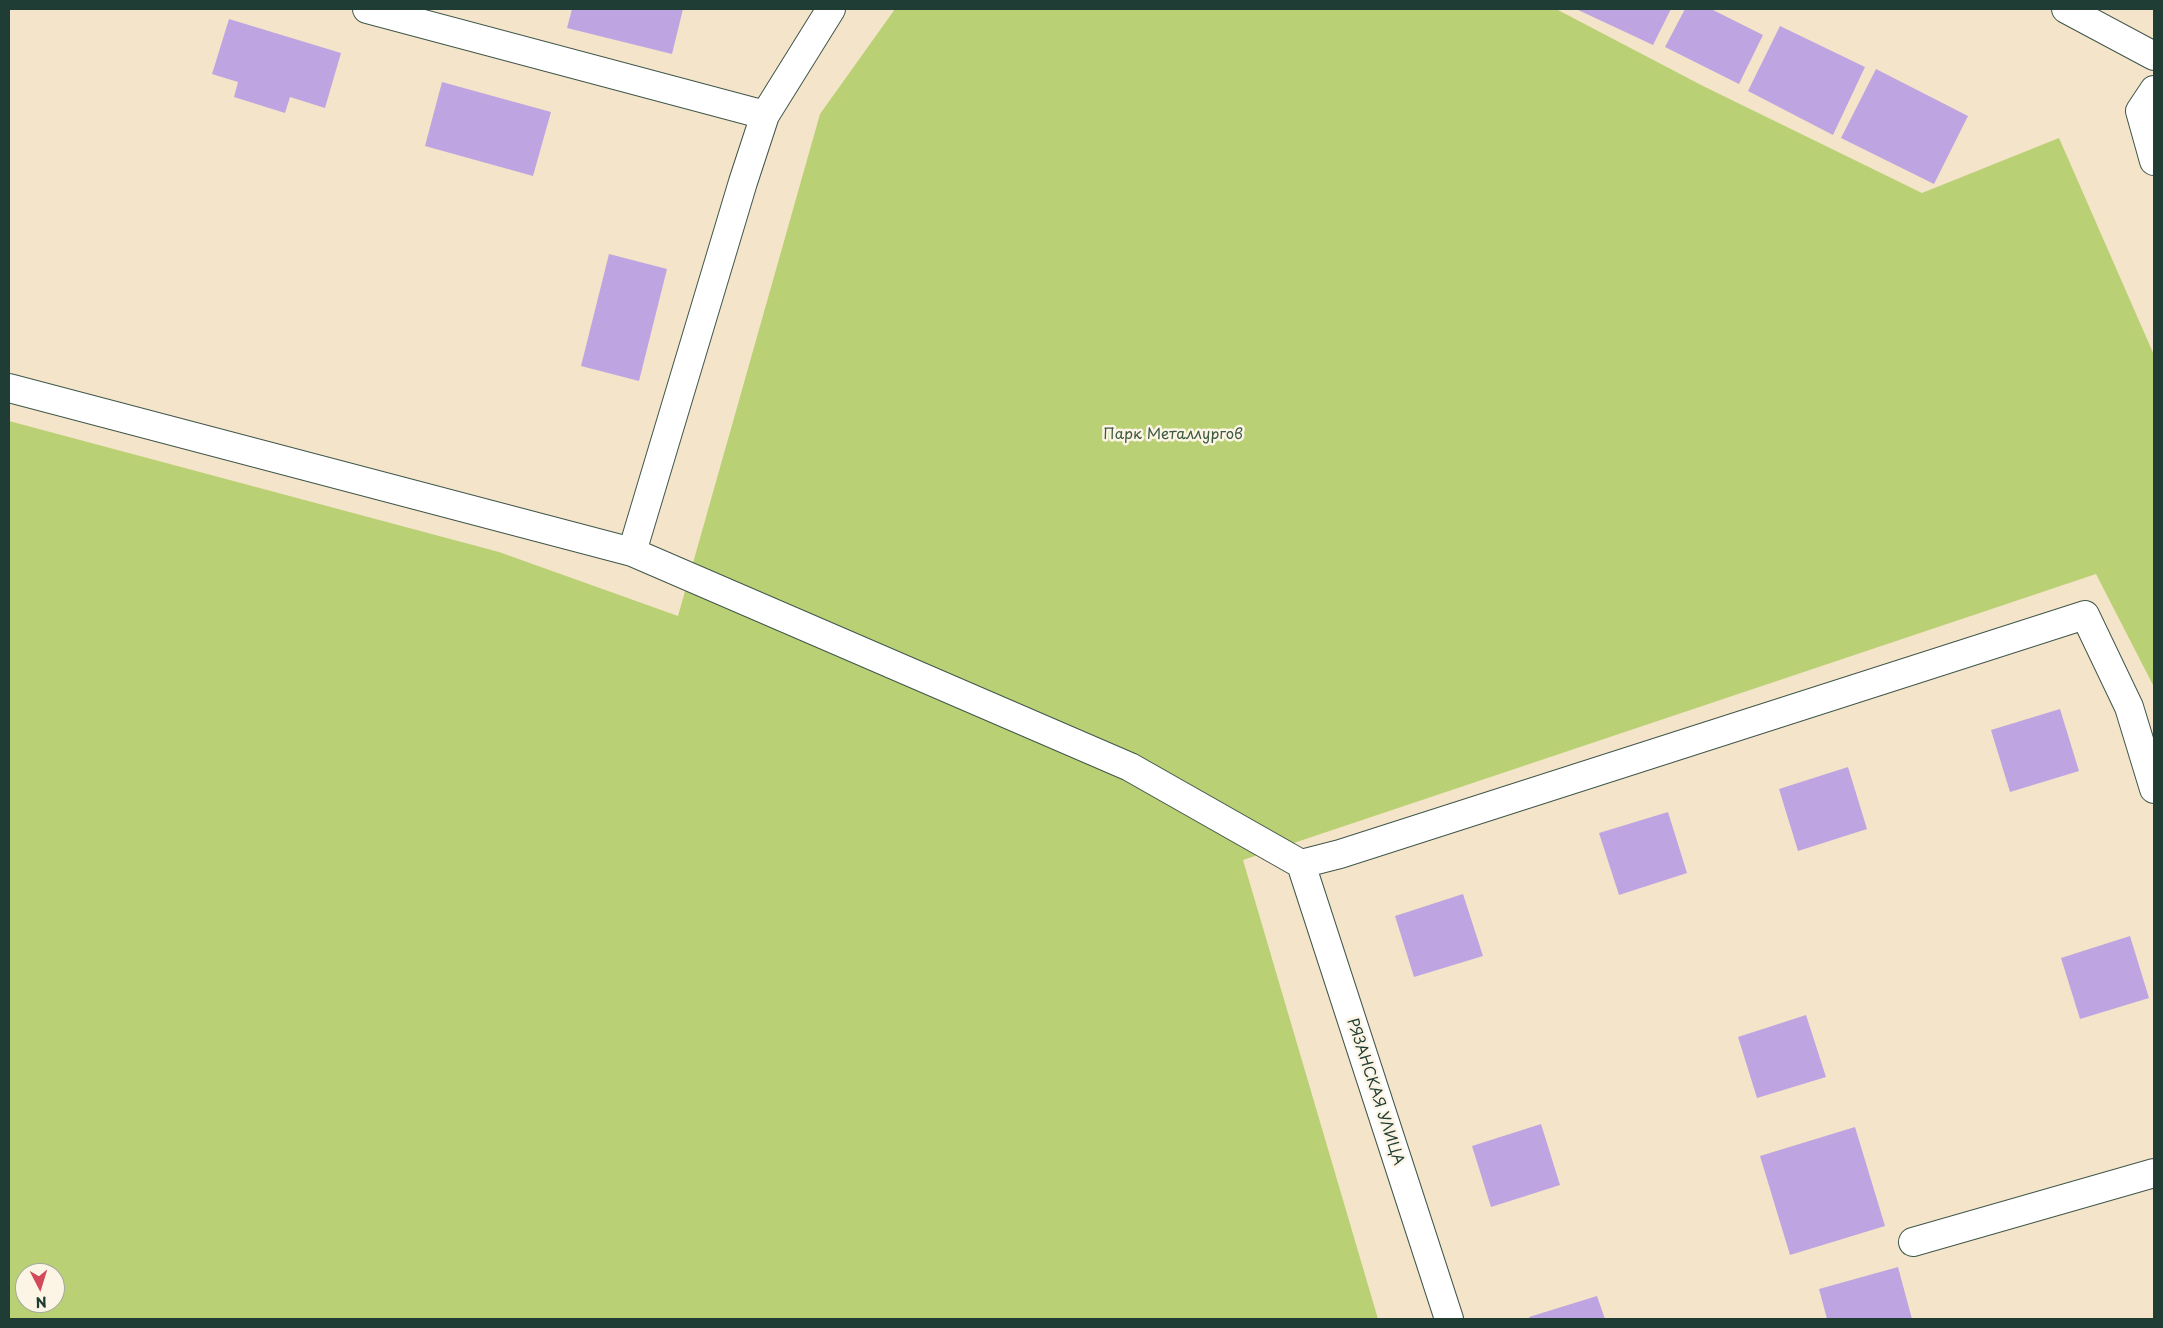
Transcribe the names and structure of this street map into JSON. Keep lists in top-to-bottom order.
{
  "streets": {
    "street": ["РЯЗАНСКАЯ УЛИЦА"]
  },
  "parks": ["Парк Металлургов"],
  "north": "bottom"
}
